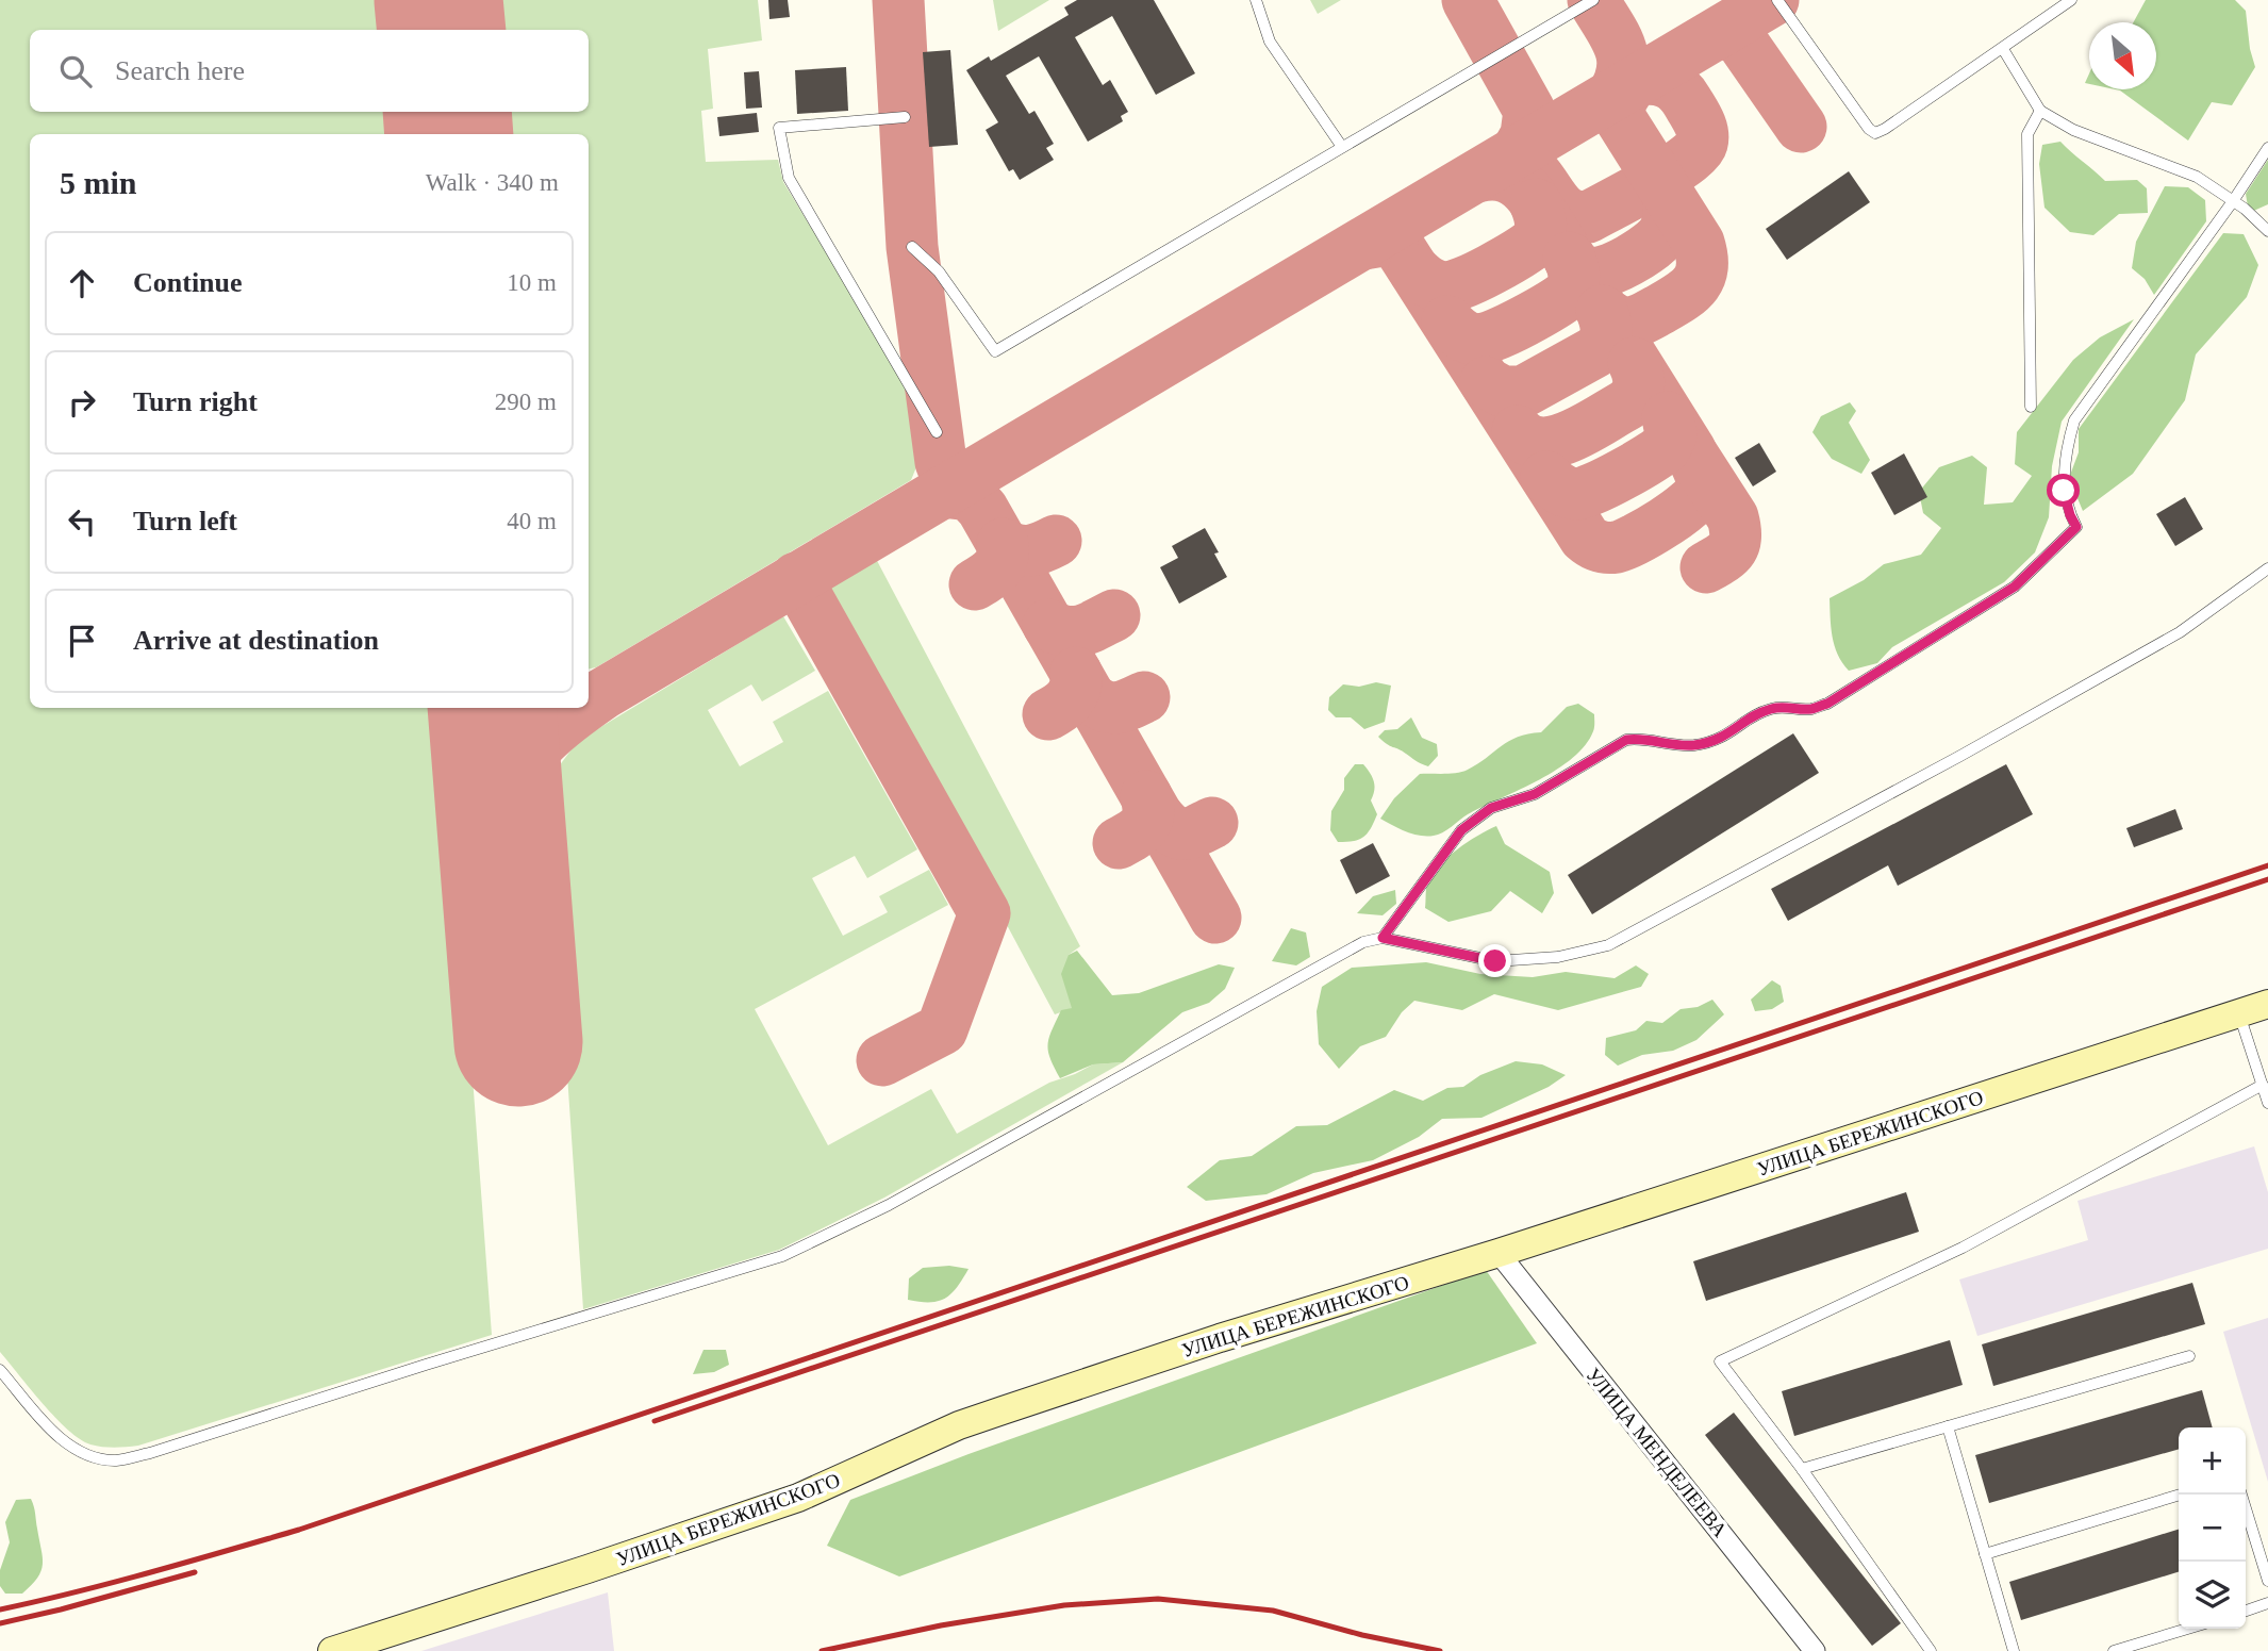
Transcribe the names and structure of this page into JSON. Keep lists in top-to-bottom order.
{
  "streets": {
    "main road": ["УЛИЦА БЕРЕЖИНСКОГО"],
    "street": ["УЛИЦА МЕНДЕЛЕЕВА"]
  },
  "crossings": [
    ["УЛИЦА БЕРЕЖИНСКОГО", "УЛИЦА МЕНДЕЛЕЕВА"]
  ],
  "north": "bottom right",
  "page": {
    "search": "Search here",
    "heading": ["5 min", "Walk · 340 m"],
    "list": [
      ["Continue", "10 m"],
      ["Turn right", "290 m"],
      ["Turn left", "40 m"],
      "Arrive at destination"
    ],
    "map_buttons": ["+", "−"]
  }
}
